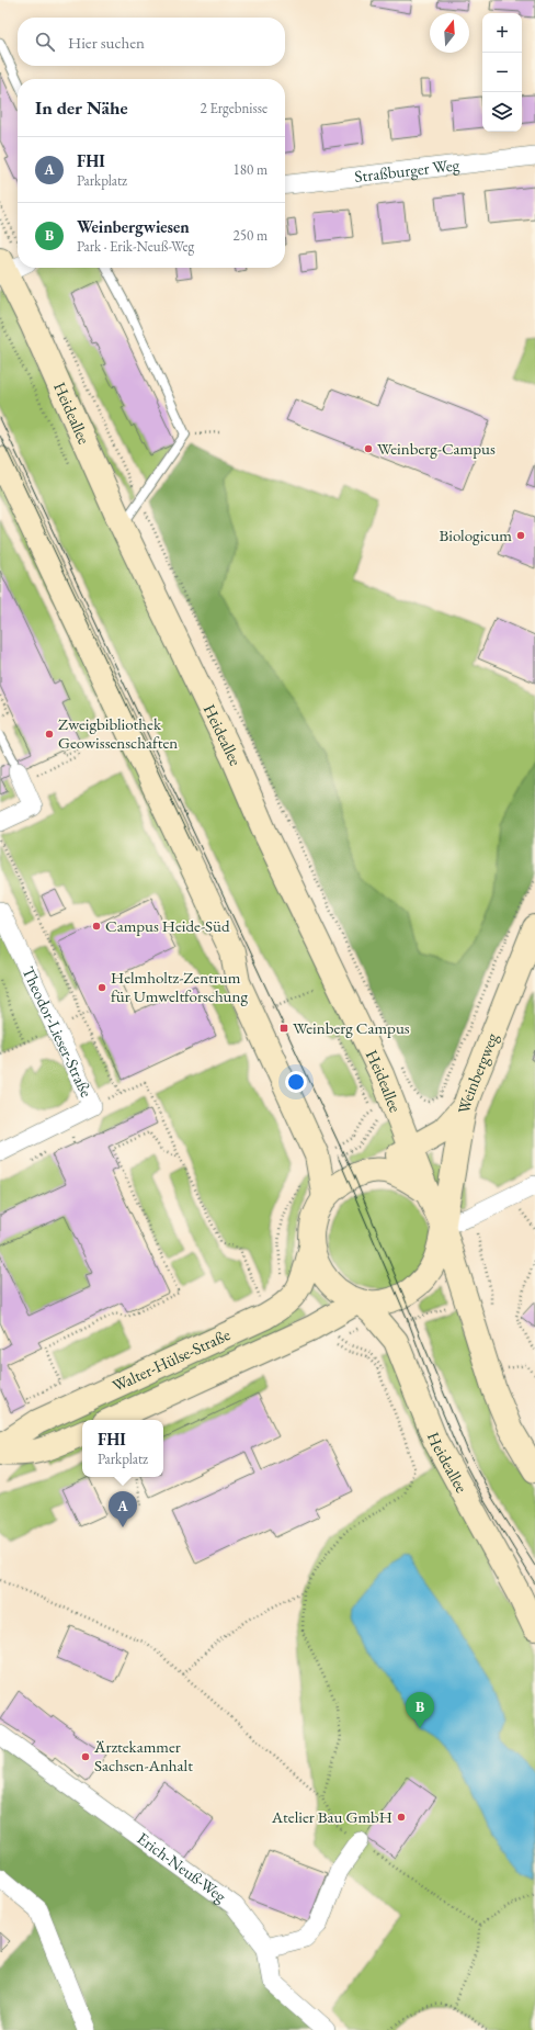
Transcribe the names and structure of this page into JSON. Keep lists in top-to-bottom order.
{
  "streets": {
    "main road": ["Heideallee", "Weinbergweg", "Walter-Hülse-Straße"],
    "street": ["Straßburger Weg", "Theodor-Lieser-Straße", "Erich-Neuß-Weg"]
  },
  "crossings": [
    ["Heideallee", "Weinbergweg"],
    ["Heideallee", "Walter-Hülse-Straße"],
    ["Weinbergweg", "Walter-Hülse-Straße"]
  ],
  "places": {
    "other": [
      "Weinberg-Campus",
      "Biologicum",
      "Zweigbibliothek Geowissenschaften",
      "Campus Heide-Süd",
      "Helmholtz-Zentrum für Umweltforschung",
      "Ärztekammer Sachsen-Anhalt",
      "Atelier Bau GmbH"
    ],
    "transit": ["Weinberg Campus"]
  },
  "north": "top",
  "page": {
    "map_buttons": ["+", "−"],
    "search": "Hier suchen",
    "heading": ["In der Nähe", "2 Ergebnisse"],
    "list": [
      {
        "mark": "A",
        "name": "FHI",
        "note": "Parkplatz",
        "value": "180 m"
      },
      {
        "mark": "B",
        "name": "Weinbergwiesen",
        "note": "Park · Erik-Neuß-Weg",
        "value": "250 m"
      }
    ],
    "popup": ["FHI", "Parkplatz"],
    "pins": ["A", "B"]
  }
}
